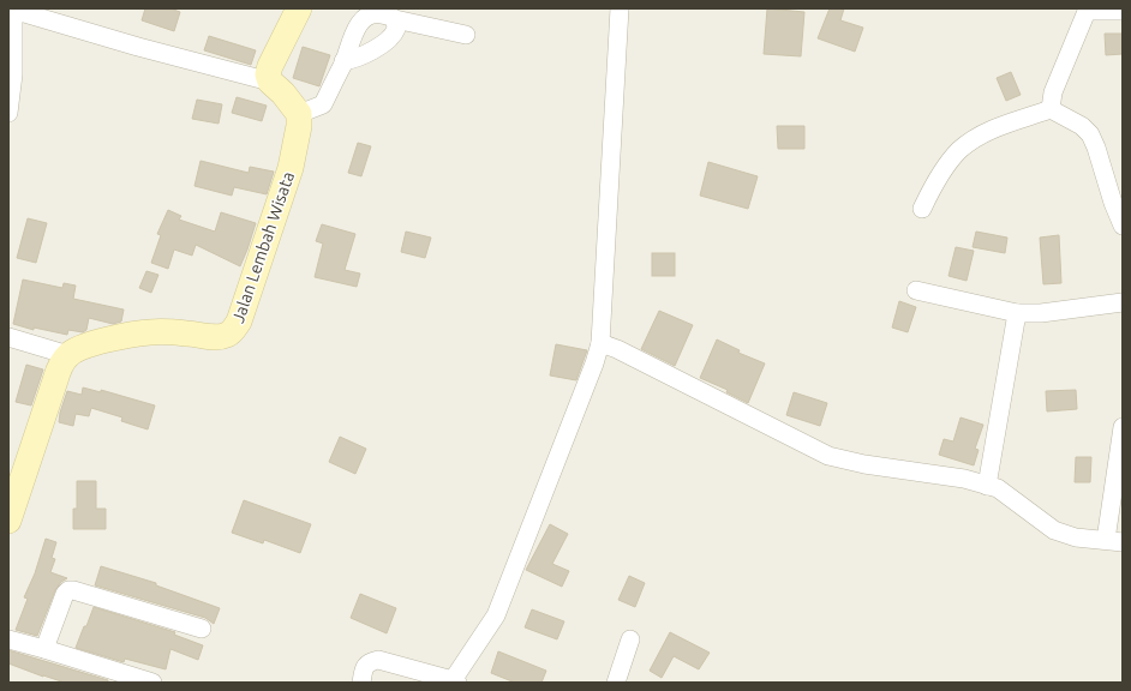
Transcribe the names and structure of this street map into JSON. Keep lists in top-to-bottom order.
{
  "streets": {
    "street": ["Jalan Lembah Wisata"]
  }
}
